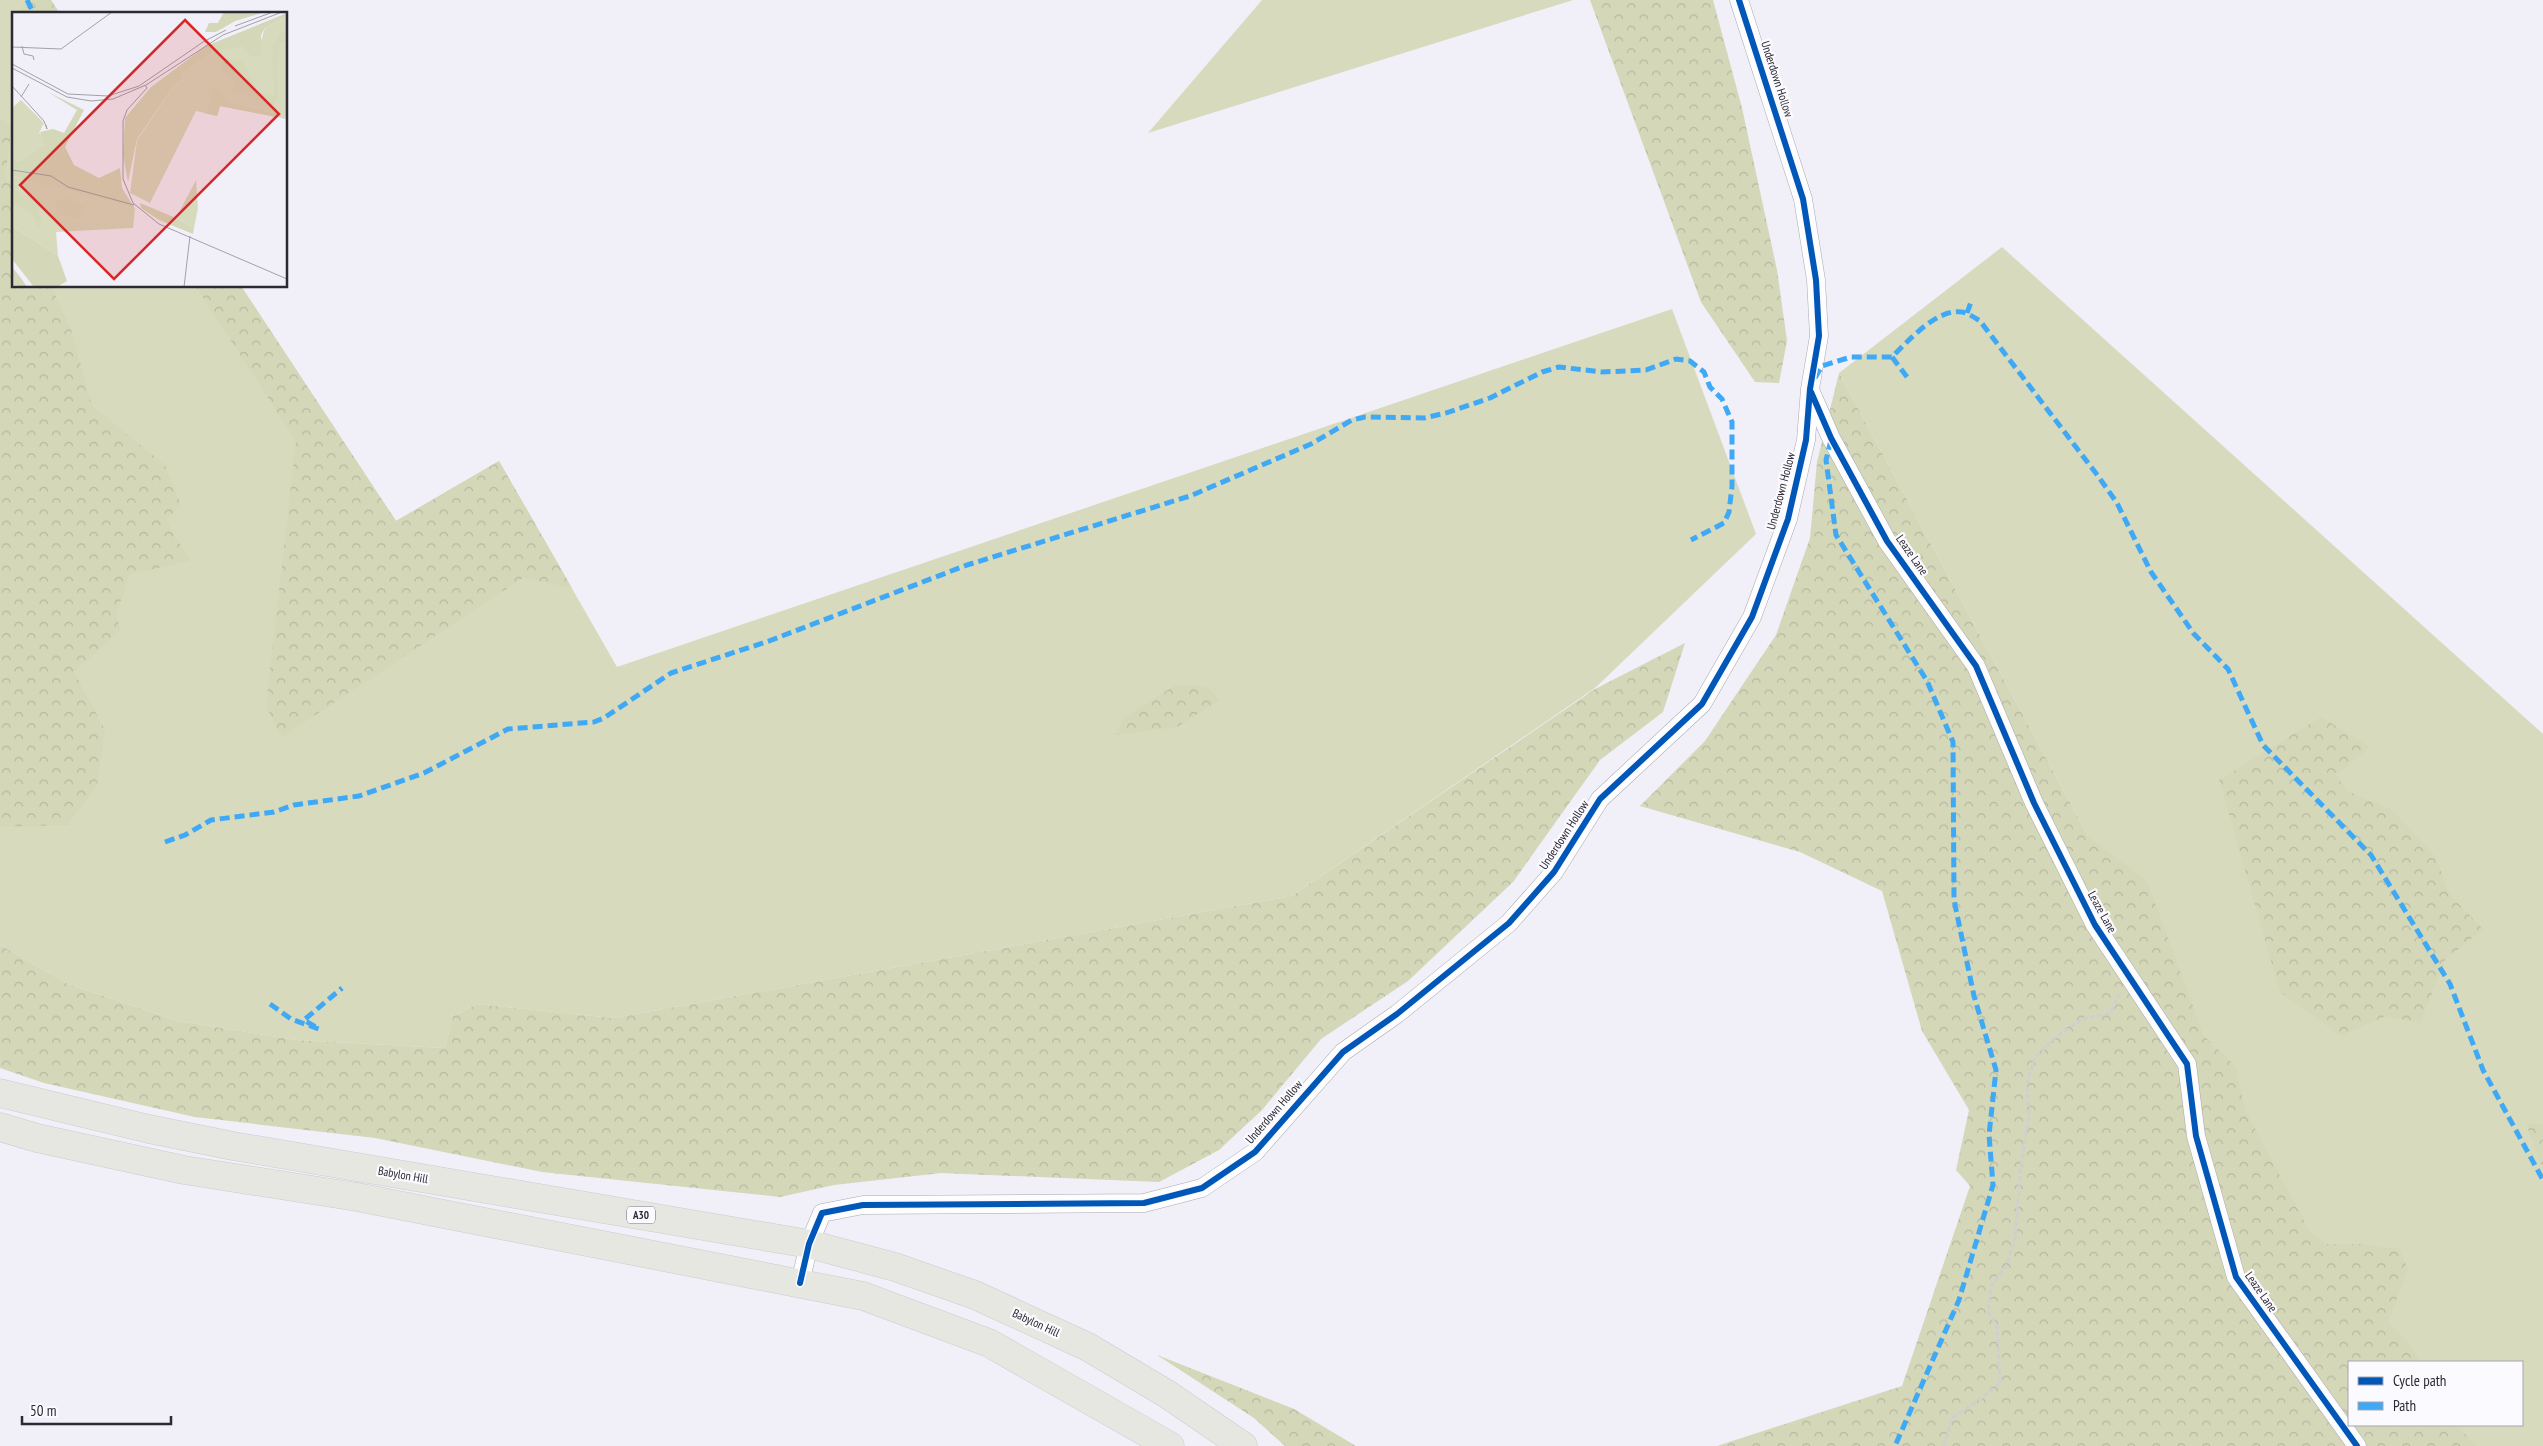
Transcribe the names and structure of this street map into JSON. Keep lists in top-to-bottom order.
{
  "streets": {
    "main road": ["Babylon Hill", "A30"],
    "street": ["Underdown Hollow", "Leaze Lane"]
  },
  "crossings": [
    ["Underdown Hollow", "Leaze Lane"],
    ["Underdown Hollow", "Babylon Hill"]
  ],
  "legend": ["Cycle path", "Path"],
  "scale_bar": "50 m"
}
